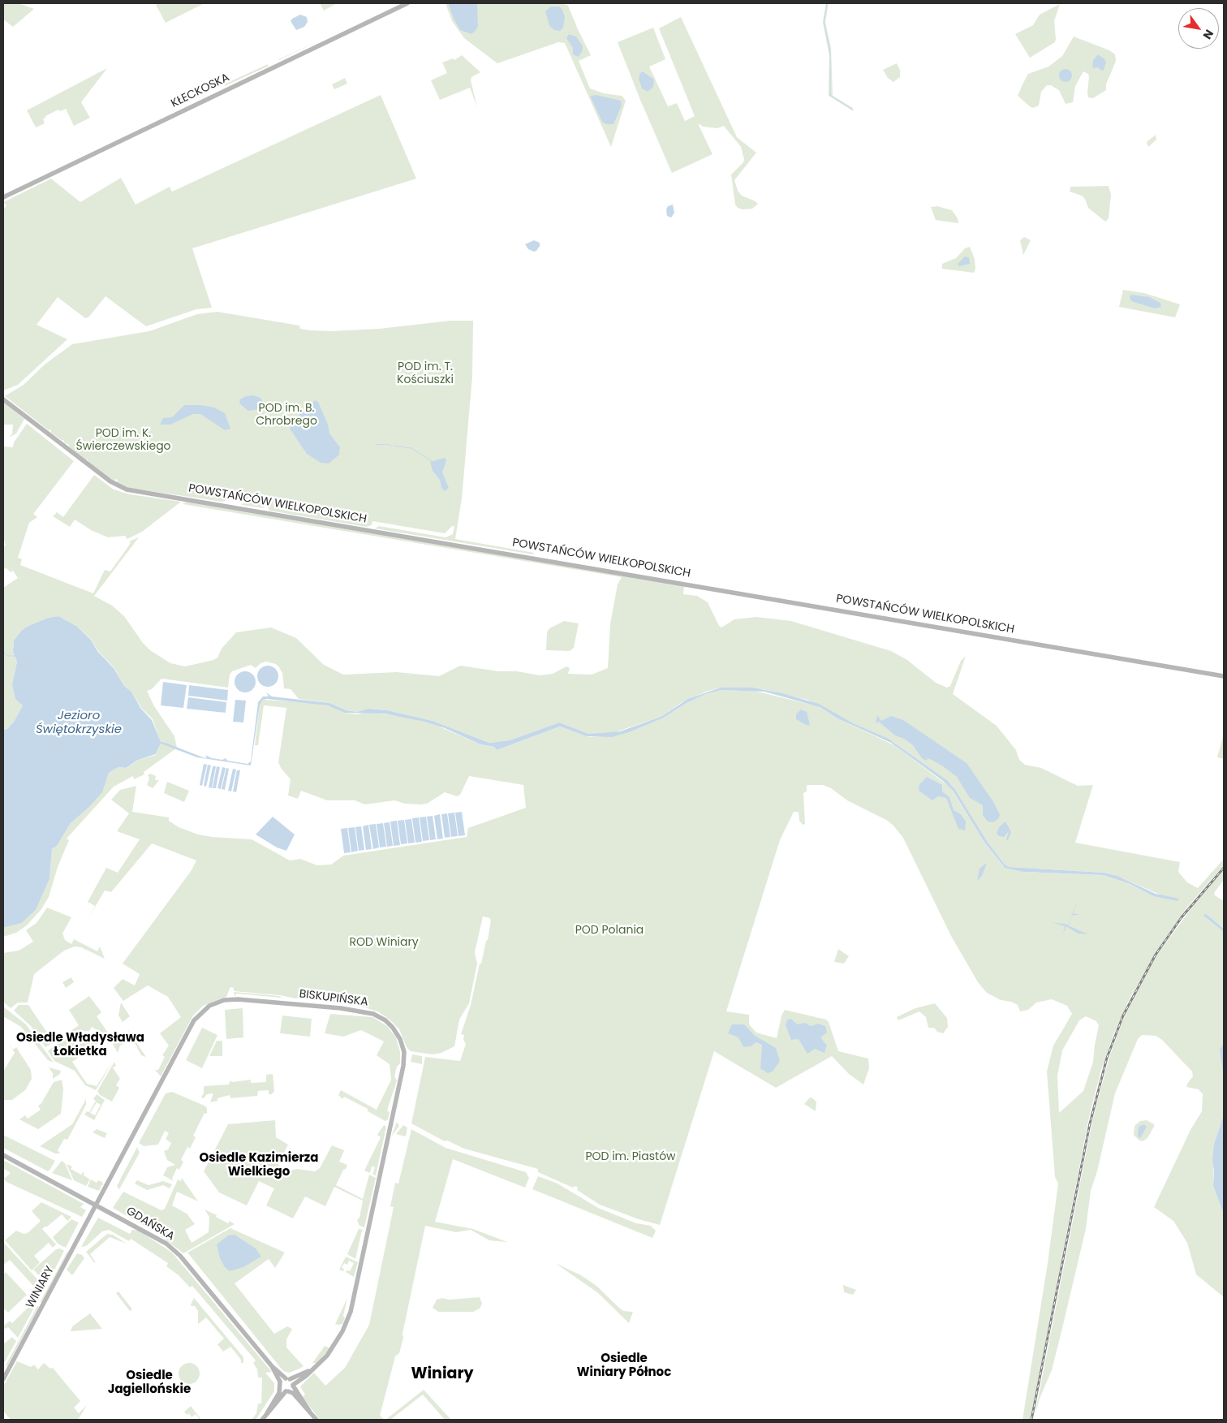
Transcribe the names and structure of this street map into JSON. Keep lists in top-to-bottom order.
{
  "streets": {
    "street": [
      "KŁECKOSKA",
      "POWSTAŃCÓW WIELKOPOLSKICH",
      "BISKUPIŃSKA",
      "GDAŃSKA",
      "WINIARY"
    ]
  },
  "crossings": [
    ["BISKUPIŃSKA", "GDAŃSKA"],
    ["BISKUPIŃSKA", "WINIARY"],
    ["GDAŃSKA", "WINIARY"]
  ],
  "districts": [
    "Osiedle Władysława Łokietka",
    "Osiedle Kazimierza Wielkiego",
    "Osiedle Winiary Północ",
    "Winiary",
    "Osiedle Jagiellońskie"
  ],
  "water": ["Jezioro Świętokrzyskie"],
  "parks": [
    "POD im. T. Kościuszki",
    "POD im. B. Chrobrego",
    "POD im. K. Świerczewskiego",
    "POD Polania",
    "ROD Winiary",
    "POD im. Piastów"
  ],
  "north": "bottom right"
}
